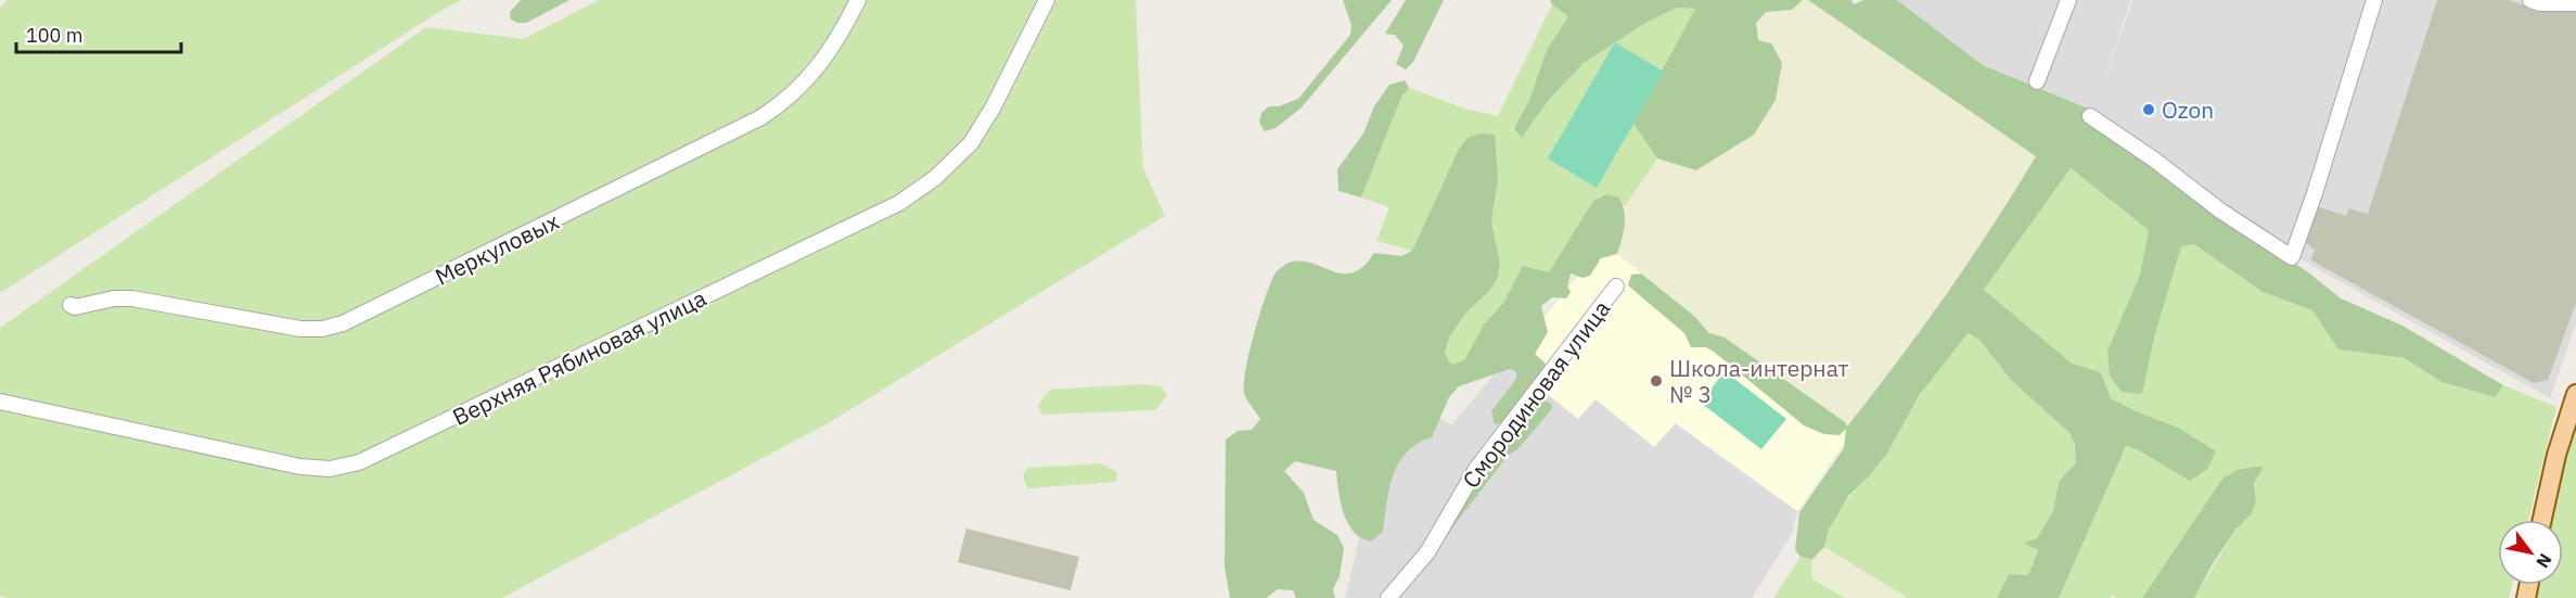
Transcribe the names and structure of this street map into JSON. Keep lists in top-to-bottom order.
{
  "streets": {
    "street": ["Меркуловых", "Верхняя Рябиновая улица", "Смородиновая улица"]
  },
  "places": ["Ozon", "Школа-интернат № 3"],
  "scale_bar": "100 m",
  "north": "bottom right"
}
